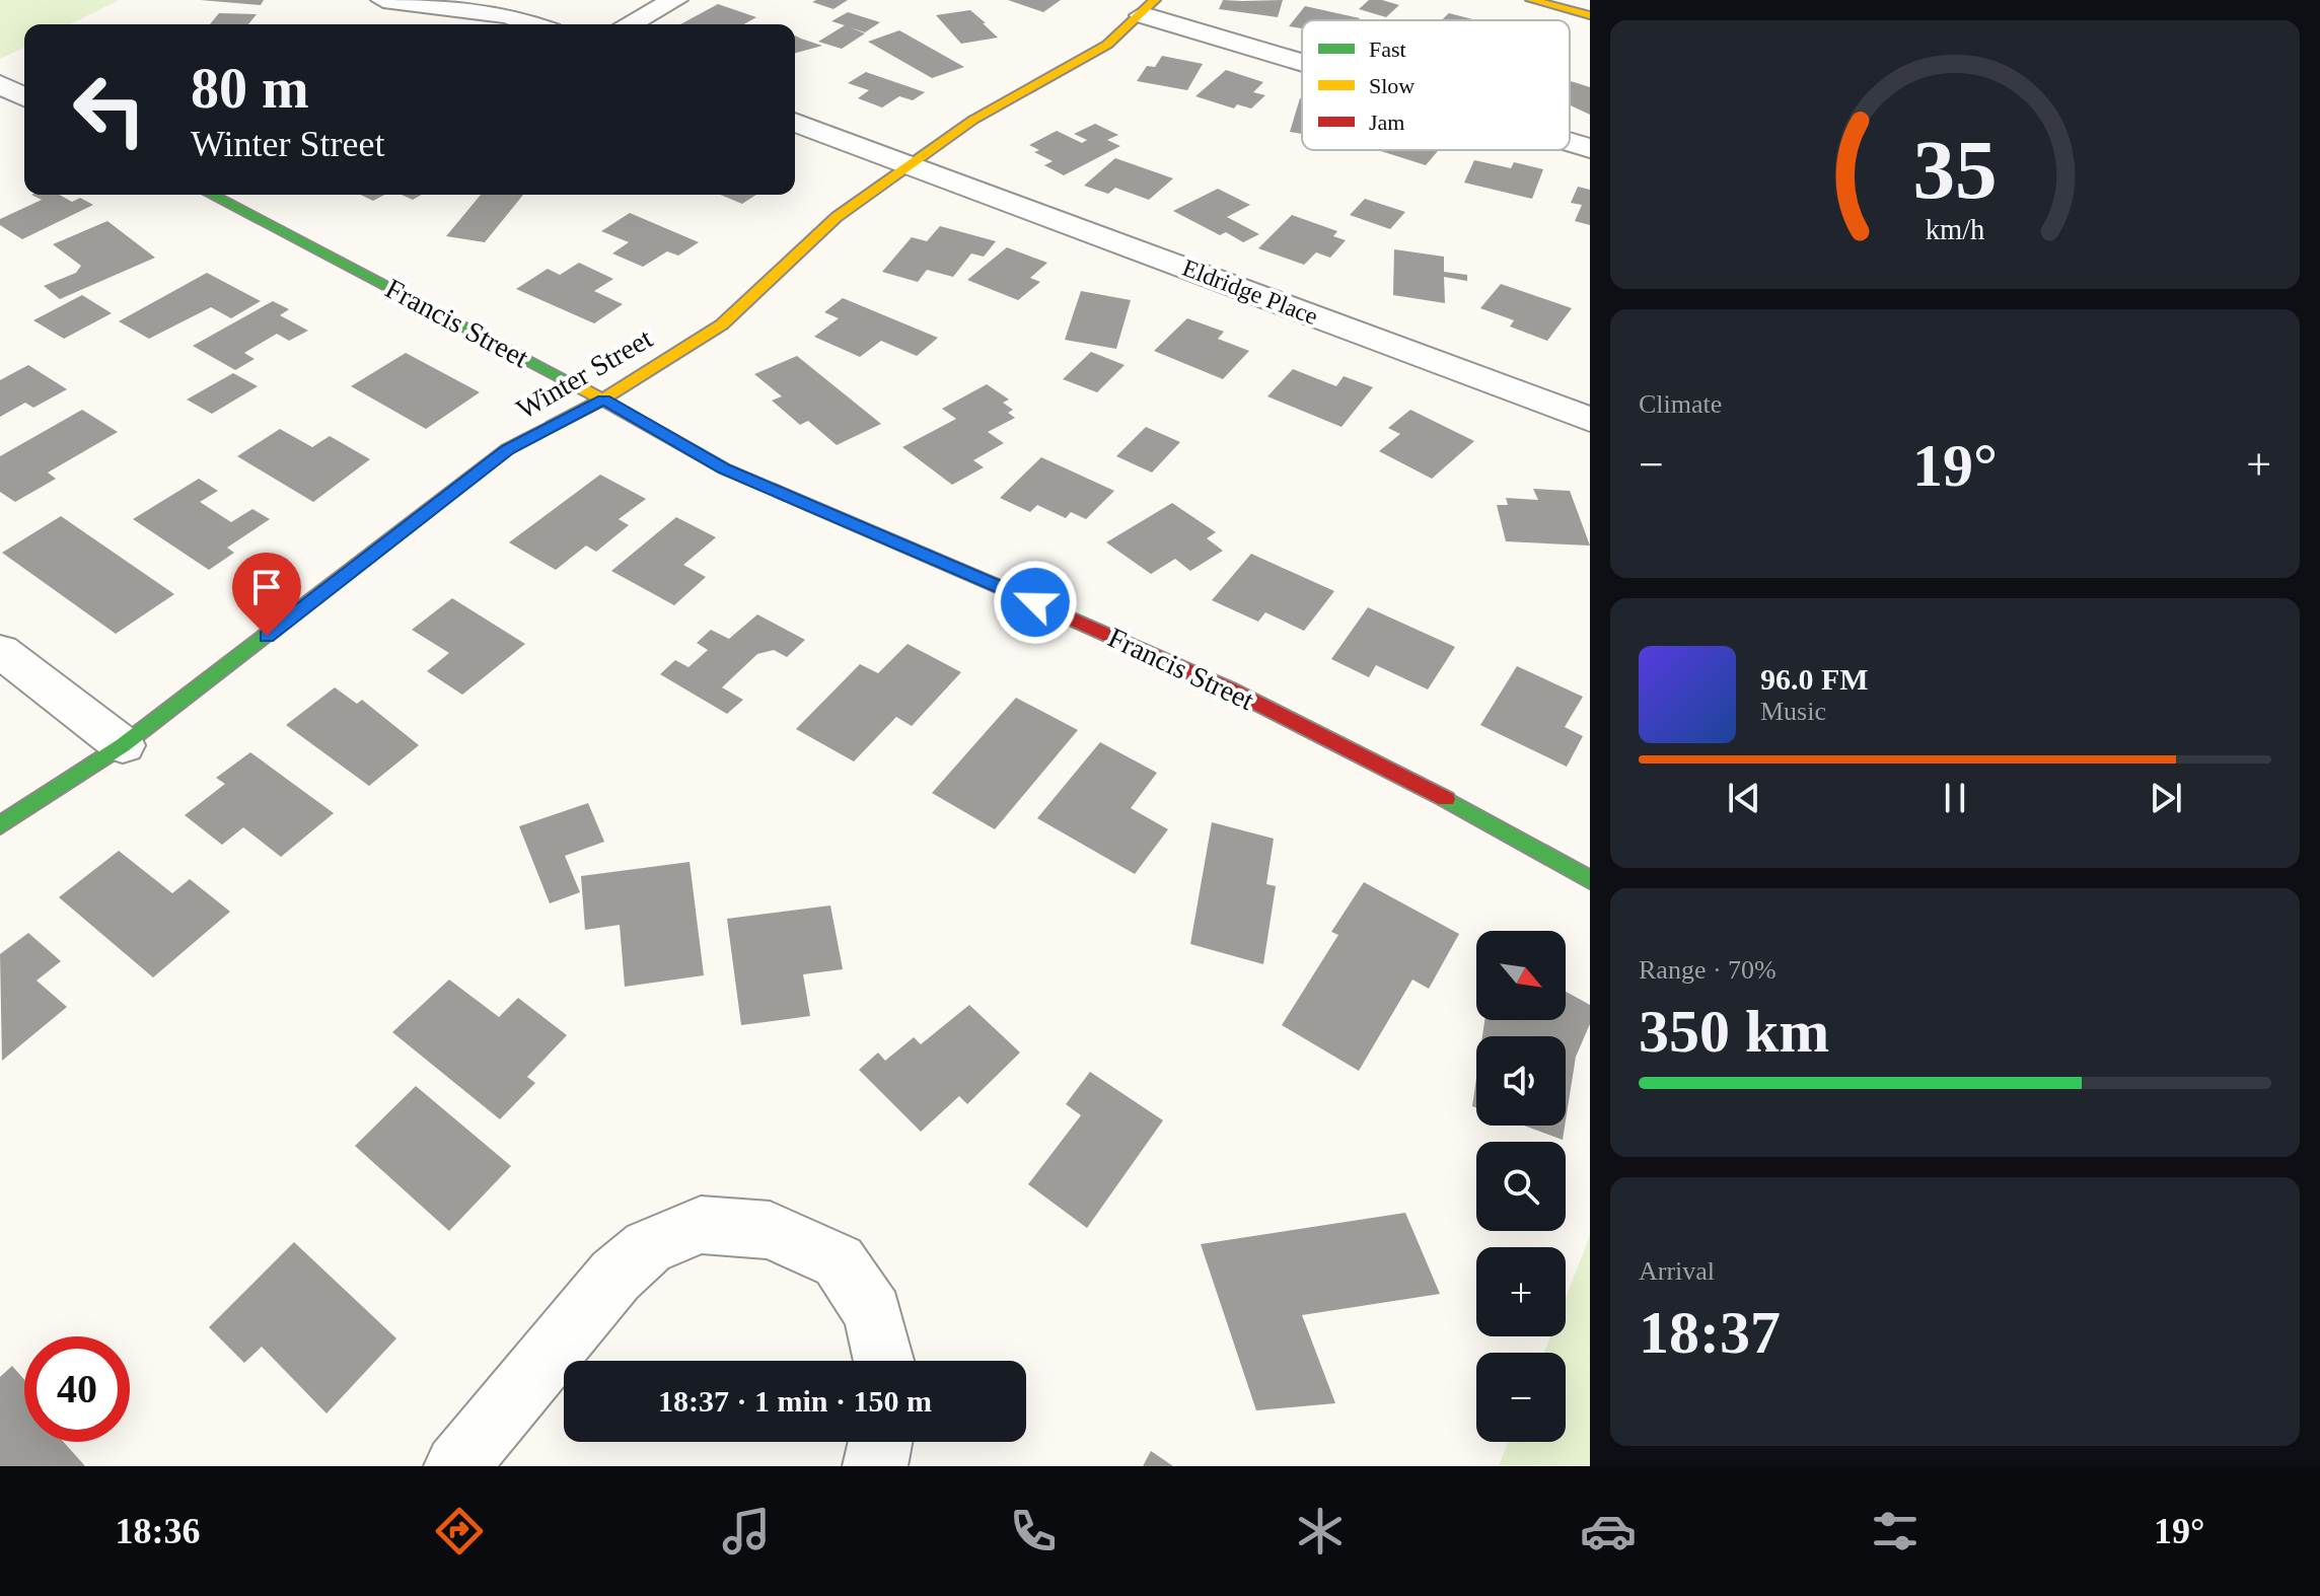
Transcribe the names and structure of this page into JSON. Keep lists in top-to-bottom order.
{
  "streets": {
    "street": ["Eldridge Place", "Francis Street", "Winter Street"]
  },
  "crossings": [
    ["Eldridge Place", "Winter Street"],
    ["Francis Street", "Winter Street"]
  ],
  "legend": ["Fast", "Slow", "Jam"],
  "north": "bottom right",
  "page": {
    "turn": ["80 m", "Winter Street"],
    "tile": [
      "Climate",
      ["Range · 70%", "350 km"],
      ["Arrival", "18:37"]
    ],
    "heat": ["−", "19°", "+"],
    "song": ["96.0 FM", "Music"],
    "map_buttons": ["+", "−"],
    "limit": "40",
    "trip": "18:37 · 1 min · 150 m",
    "tabs": ["18:36", "19°"],
    "gauge": ["35", "km/h"]
  }
}
